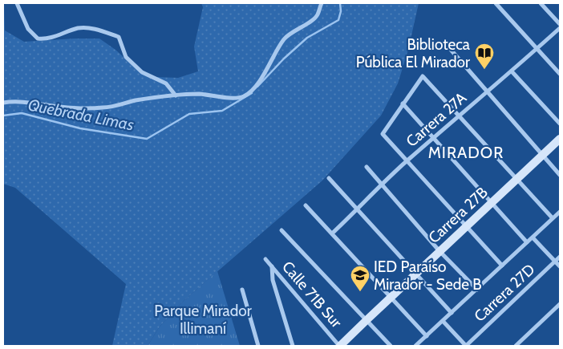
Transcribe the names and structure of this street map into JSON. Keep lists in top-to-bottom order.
{
  "streets": {
    "street": [
      "Carrera 27A",
      "Carrera 27B",
      "Carrera 27D",
      "Calle 71B Sur"
    ]
  },
  "crossings": [
    ["Carrera 27B", "Calle 71B Sur"]
  ],
  "districts": ["MIRADOR"],
  "water": ["Quebrada Limas"],
  "parks": ["Parque Mirador Illimaní"],
  "places": {
    "library": ["Biblioteca Pública El Mirador"],
    "school or university": ["IED Paraíso Mirador - Sede B"]
  }
}
